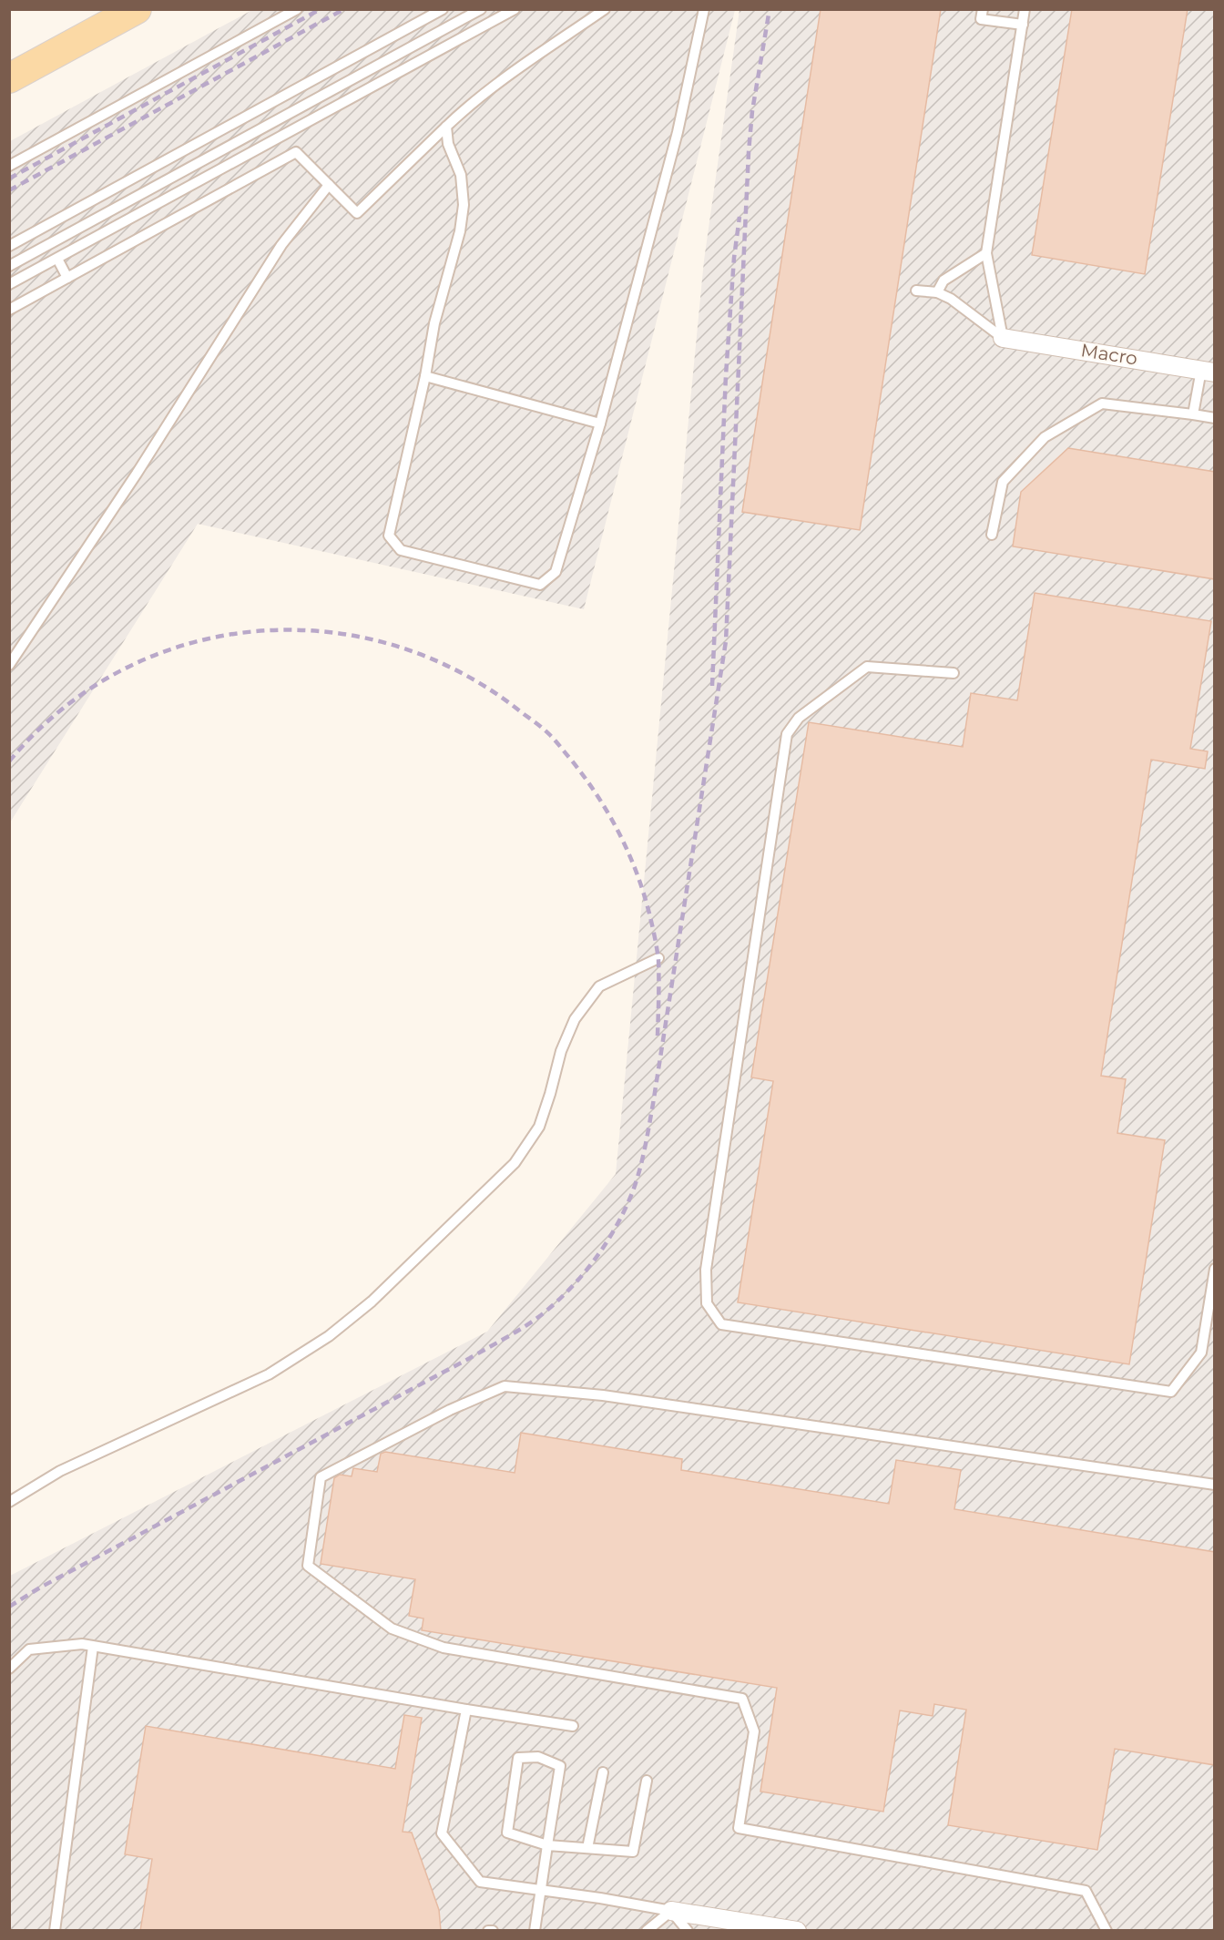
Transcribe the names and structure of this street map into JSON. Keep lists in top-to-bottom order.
{
  "streets": {
    "street": ["Macro"]
  }
}
